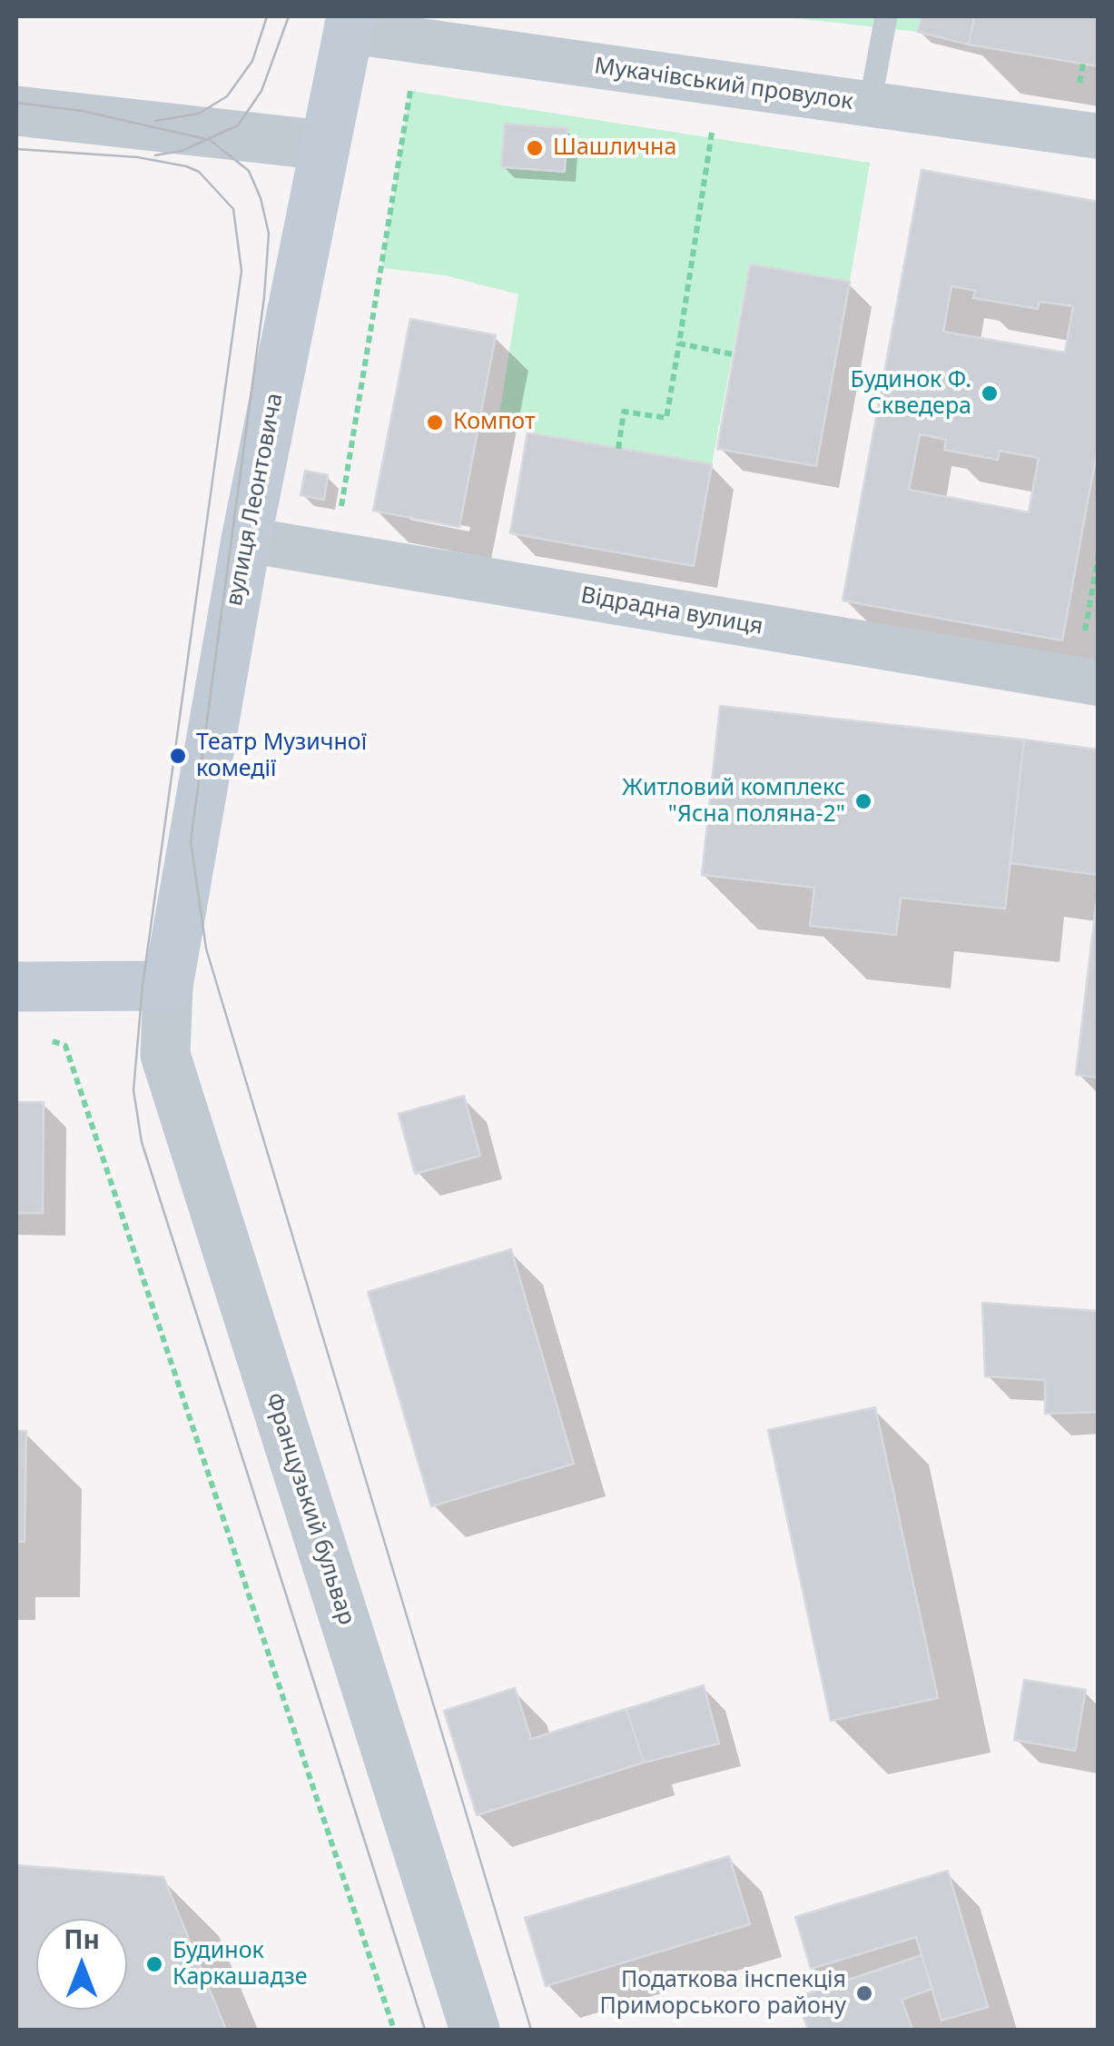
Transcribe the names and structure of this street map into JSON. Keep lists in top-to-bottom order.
{
  "streets": {
    "main road": ["вулиця Леонтовича"],
    "street": ["Мукачівський провулок", "Відрадна вулиця", "Французький бульвар"]
  },
  "crossings": [
    ["Мукачівський провулок", "вулиця Леонтовича"],
    ["вулиця Леонтовича", "Відрадна вулиця"],
    ["вулиця Леонтовича", "Французький бульвар"]
  ],
  "places": [
    "Шашлична",
    "Будинок Ф. Скведера",
    "Компот",
    "Театр Музичної комедії",
    "Житловий комплекс \"Ясна поляна-2\"",
    "Будинок Каркашадзе",
    "Податкова інспекція Приморського району"
  ],
  "north": "top"
}
